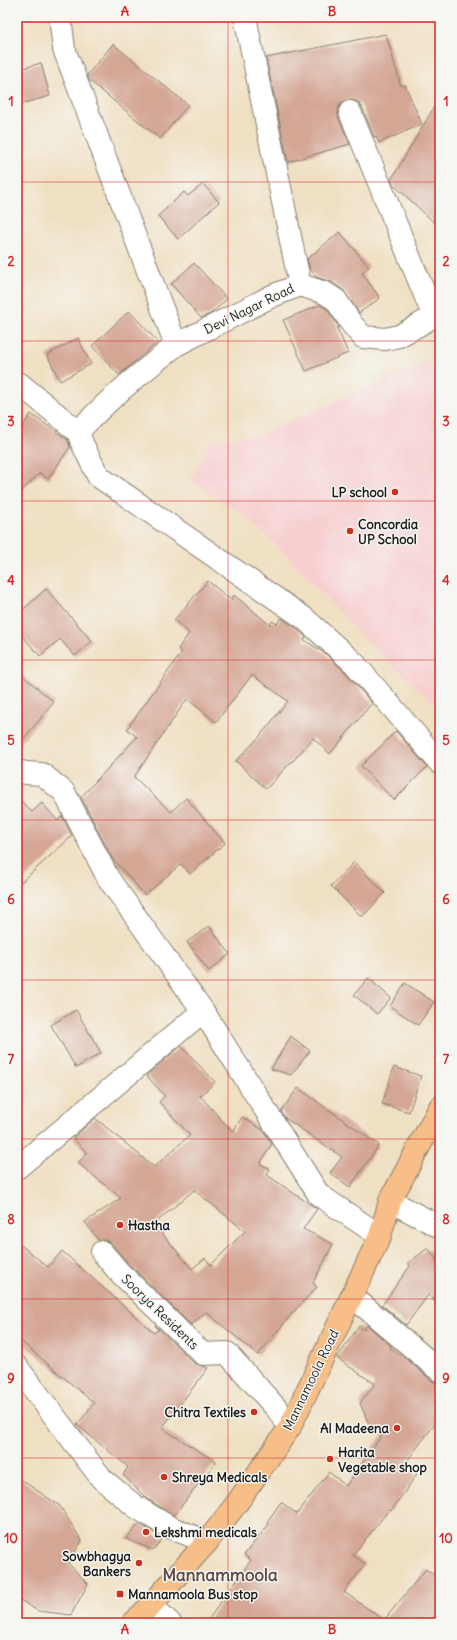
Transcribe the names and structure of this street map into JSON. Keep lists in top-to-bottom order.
{
  "streets": {
    "main road": ["Mannamoola Road"],
    "street": ["Devi Nagar Road", "Soorya Residents"]
  },
  "crossings": [
    ["Soorya Residents", "Mannamoola Road"]
  ],
  "districts": ["Mannammoola"],
  "places": {
    "other": [
      "LP school",
      "Concordia UP School",
      "Hastha",
      "Chitra Textiles",
      "Al Madeena",
      "Harita Vegetable shop",
      "Shreya Medicals",
      "Lekshmi medicals",
      "Sowbhagya Bankers"
    ],
    "transit": ["Mannamoola Bus stop"]
  },
  "grid": {
    "columns": ["A", "B"],
    "rows": [
      "1",
      "2",
      "3",
      "4",
      "5",
      "6",
      "7",
      "8",
      "9",
      "10"
    ]
  }
}
